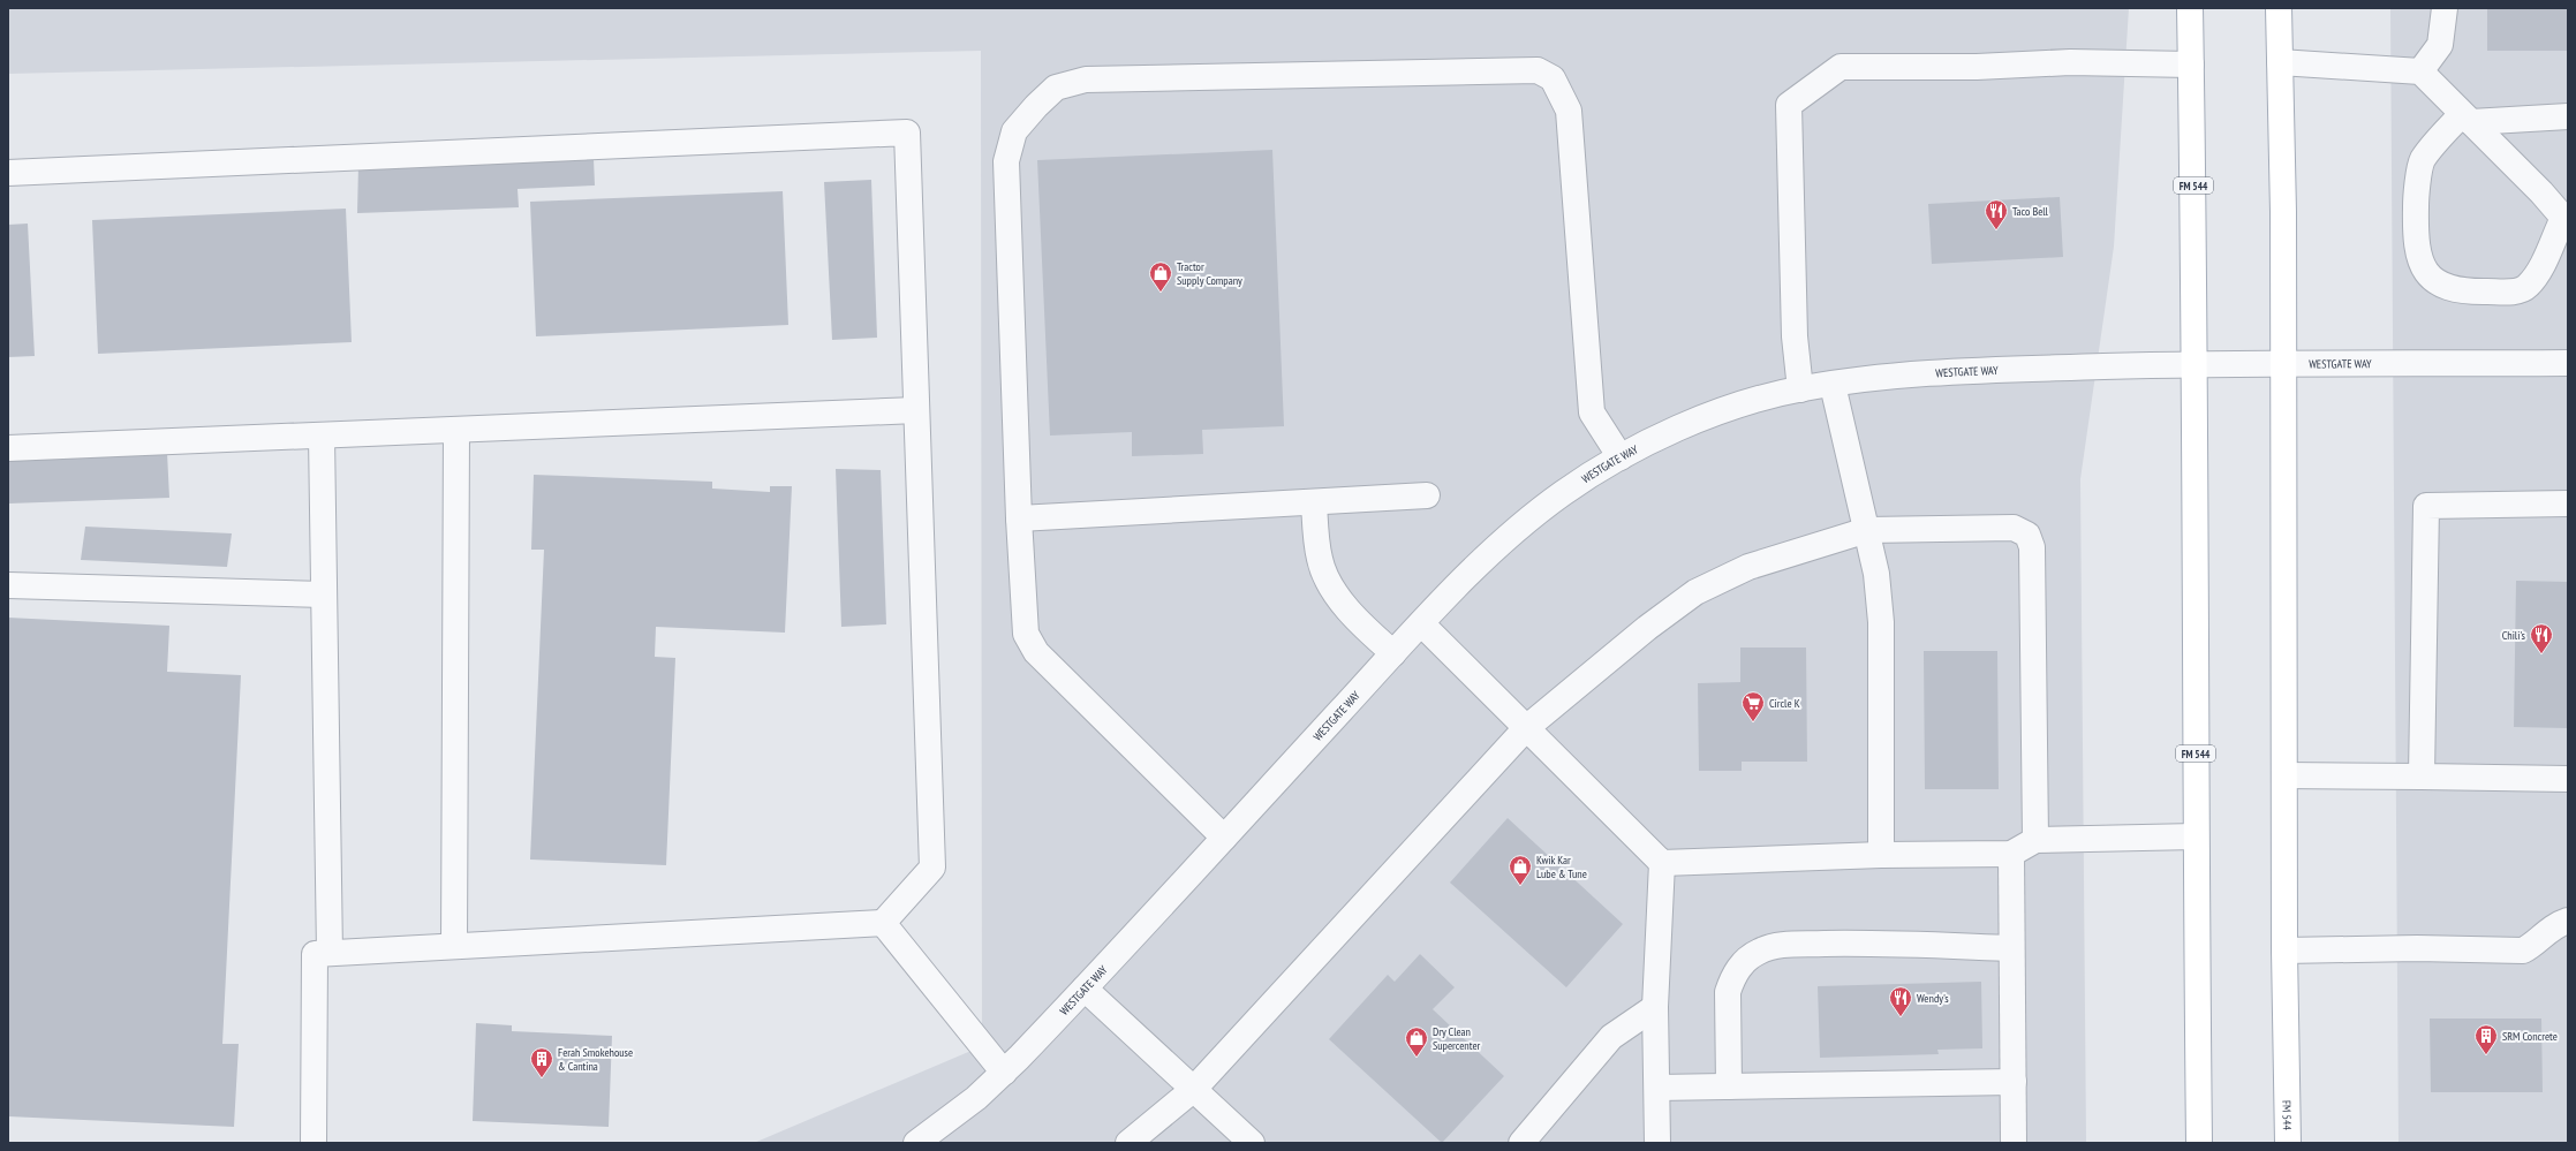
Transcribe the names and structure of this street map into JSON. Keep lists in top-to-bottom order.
{
  "streets": {
    "main road": ["FM 544"],
    "street": ["WESTGATE WAY"]
  },
  "crossings": [
    ["FM 544", "WESTGATE WAY"]
  ],
  "places": {
    "restaurant": ["Taco Bell", "Chili's", "Wendy's"],
    "shop": ["Tractor Supply Company", "Kwik Kar Lube & Tune", "Dry Clean Supercenter"],
    "supermarket": ["Circle K"],
    "building": ["SRM Concrete", "Ferah Smokehouse & Cantina"]
  }
}
